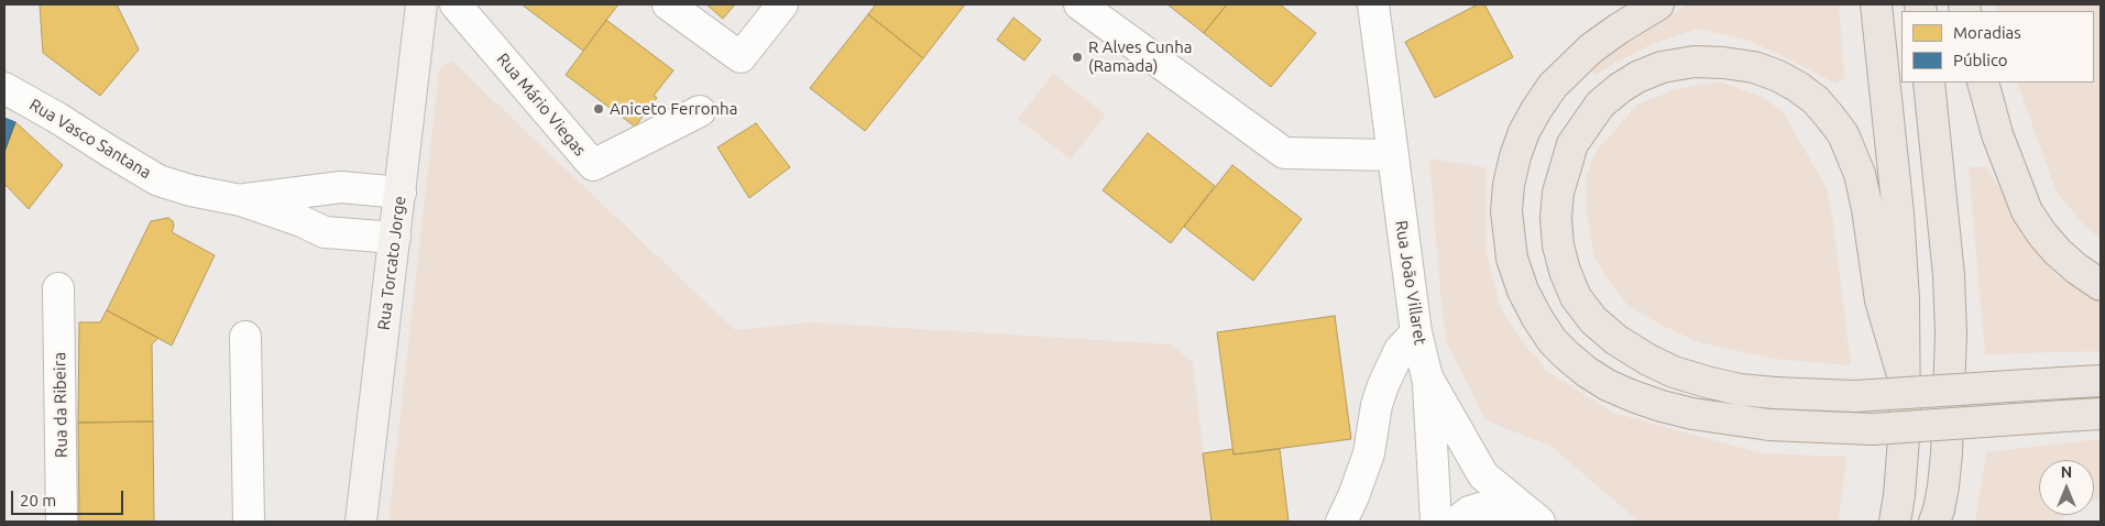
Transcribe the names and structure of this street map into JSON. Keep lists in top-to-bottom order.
{
  "streets": {
    "main road": ["Rua Torcato Jorge"],
    "street": [
      "Rua Mário Viegas",
      "Rua Vasco Santana",
      "Rua João Villaret",
      "Rua da Ribeira"
    ]
  },
  "crossings": [
    ["Rua Vasco Santana", "Rua Torcato Jorge"]
  ],
  "places": ["R Alves Cunha (Ramada)", "Aniceto Ferronha"],
  "legend": ["Moradias", "Público"],
  "scale_bar": "20 m",
  "north": "top"
}
